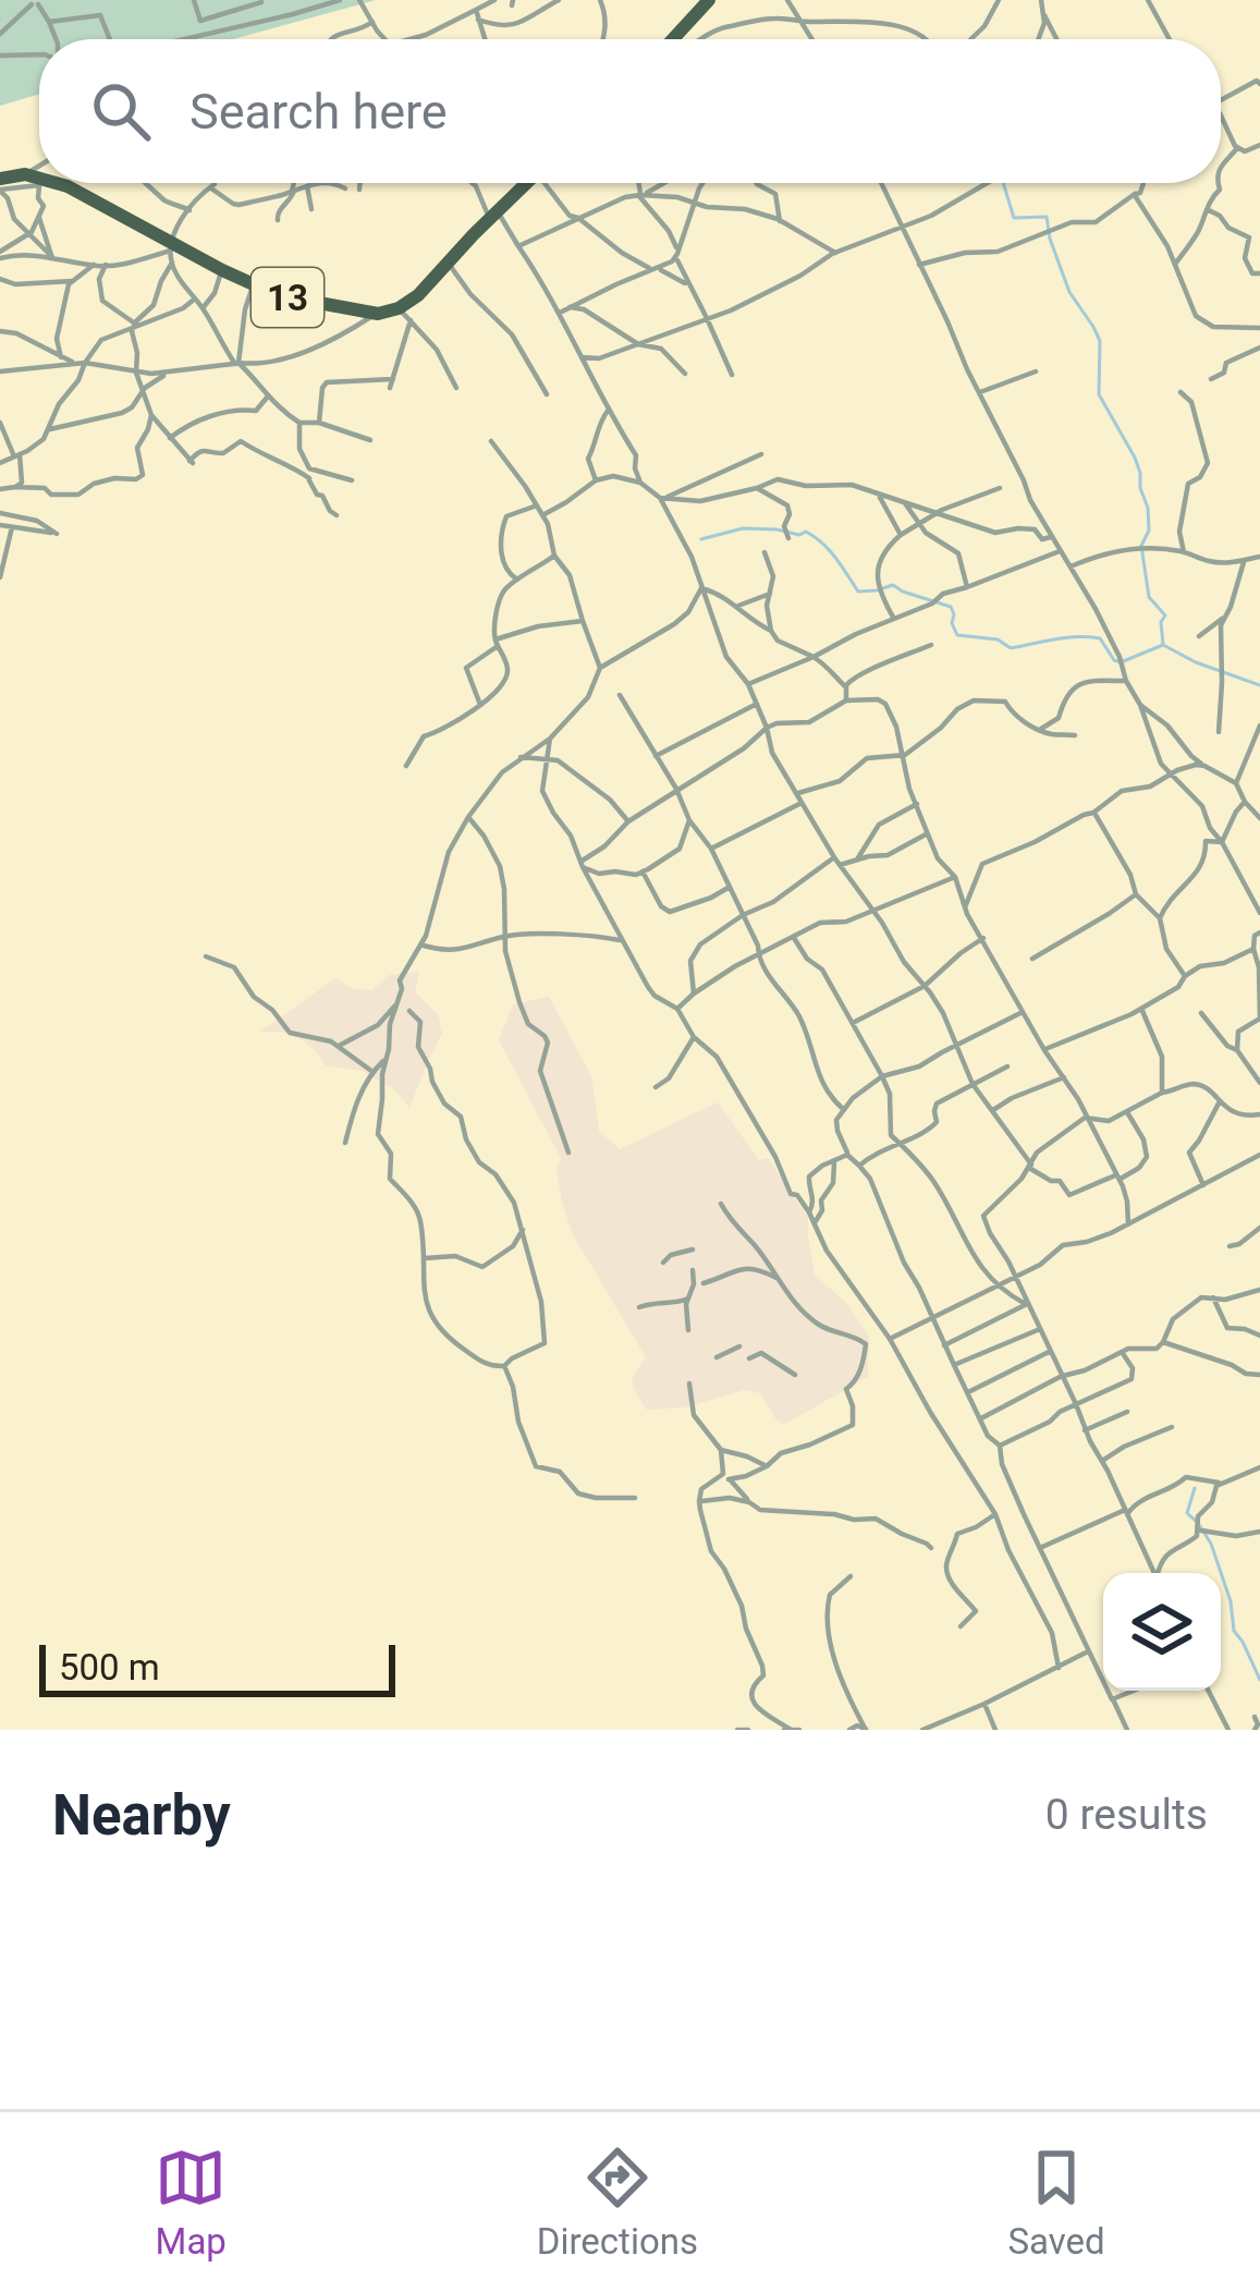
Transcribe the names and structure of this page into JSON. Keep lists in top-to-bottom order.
{
  "streets": {
    "main road": ["13"]
  },
  "scale_bar": "500 m",
  "page": {
    "search": "Search here",
    "scale": "500 m",
    "heading": ["Nearby", "0 results"],
    "nav": ["Map", "Directions", "Saved"]
  }
}
